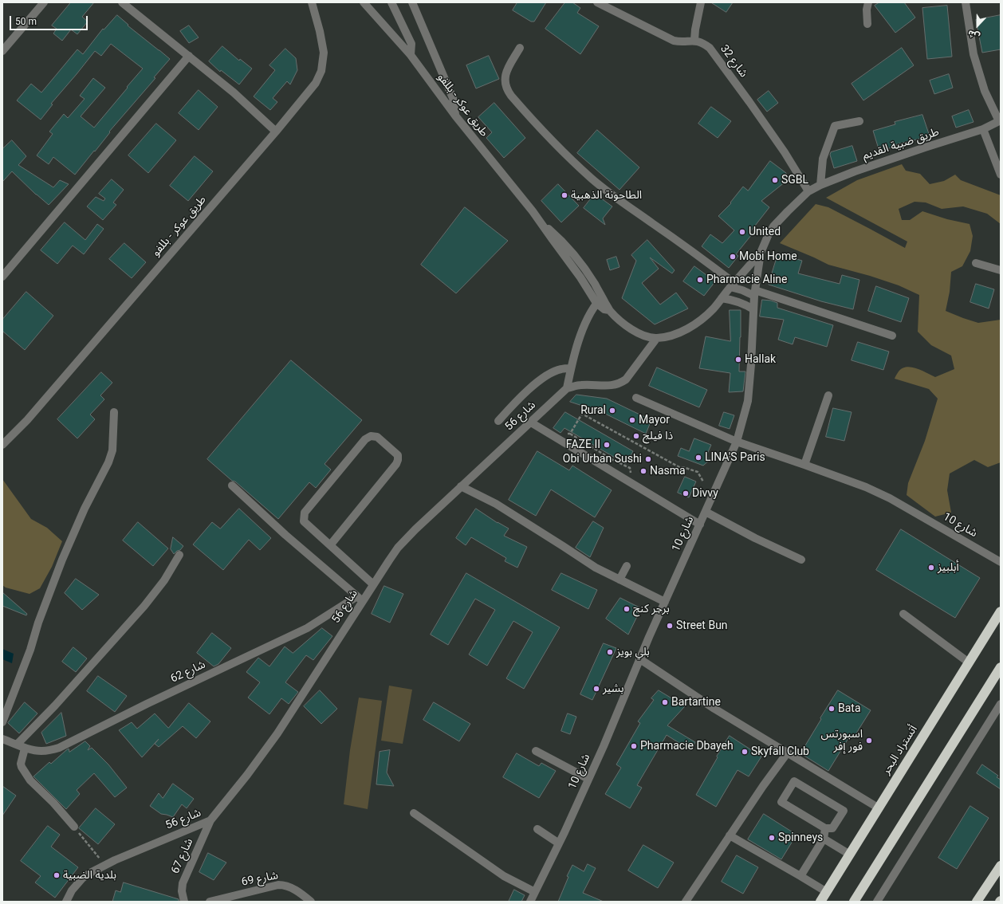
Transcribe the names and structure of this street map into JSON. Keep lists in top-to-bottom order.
{
  "streets": {
    "highway": ["أتستراد البحر"],
    "street": [
      "شارع 32",
      "طريق عوكر - بللفو",
      "طريق ضبية القديم",
      "شارع 56",
      "شارع 10",
      "شارع 62",
      "شارع 67",
      "شارع 69"
    ]
  },
  "crossings": [
    ["شارع 32", "طريق ضبية القديم"],
    ["طريق عوكر - بللفو", "طريق ضبية القديم"],
    ["شارع 56", "شارع 62"],
    ["شارع 56", "شارع 67"]
  ],
  "places": [
    "SGBL",
    "الطاحونة الذهبية",
    "United",
    "Mobi Home",
    "Pharmacie Aline",
    "Hallak",
    "Rural",
    "Mayor",
    "ذا فيلج",
    "FAZE II",
    "LINA'S Paris",
    "Obi Urban Sushi",
    "Nasma",
    "Divvy",
    "أبلبيز",
    "برجر كنج",
    "Street Bun",
    "بلي بويز",
    "بشير",
    "Bartartine",
    "Bata",
    "اسبورتس فور إفر",
    "Pharmacie Dbayeh",
    "Skyfall Club",
    "Spinneys",
    "بلدية الضبية"
  ],
  "scale_bar": "50 m",
  "north": "bottom"
}
